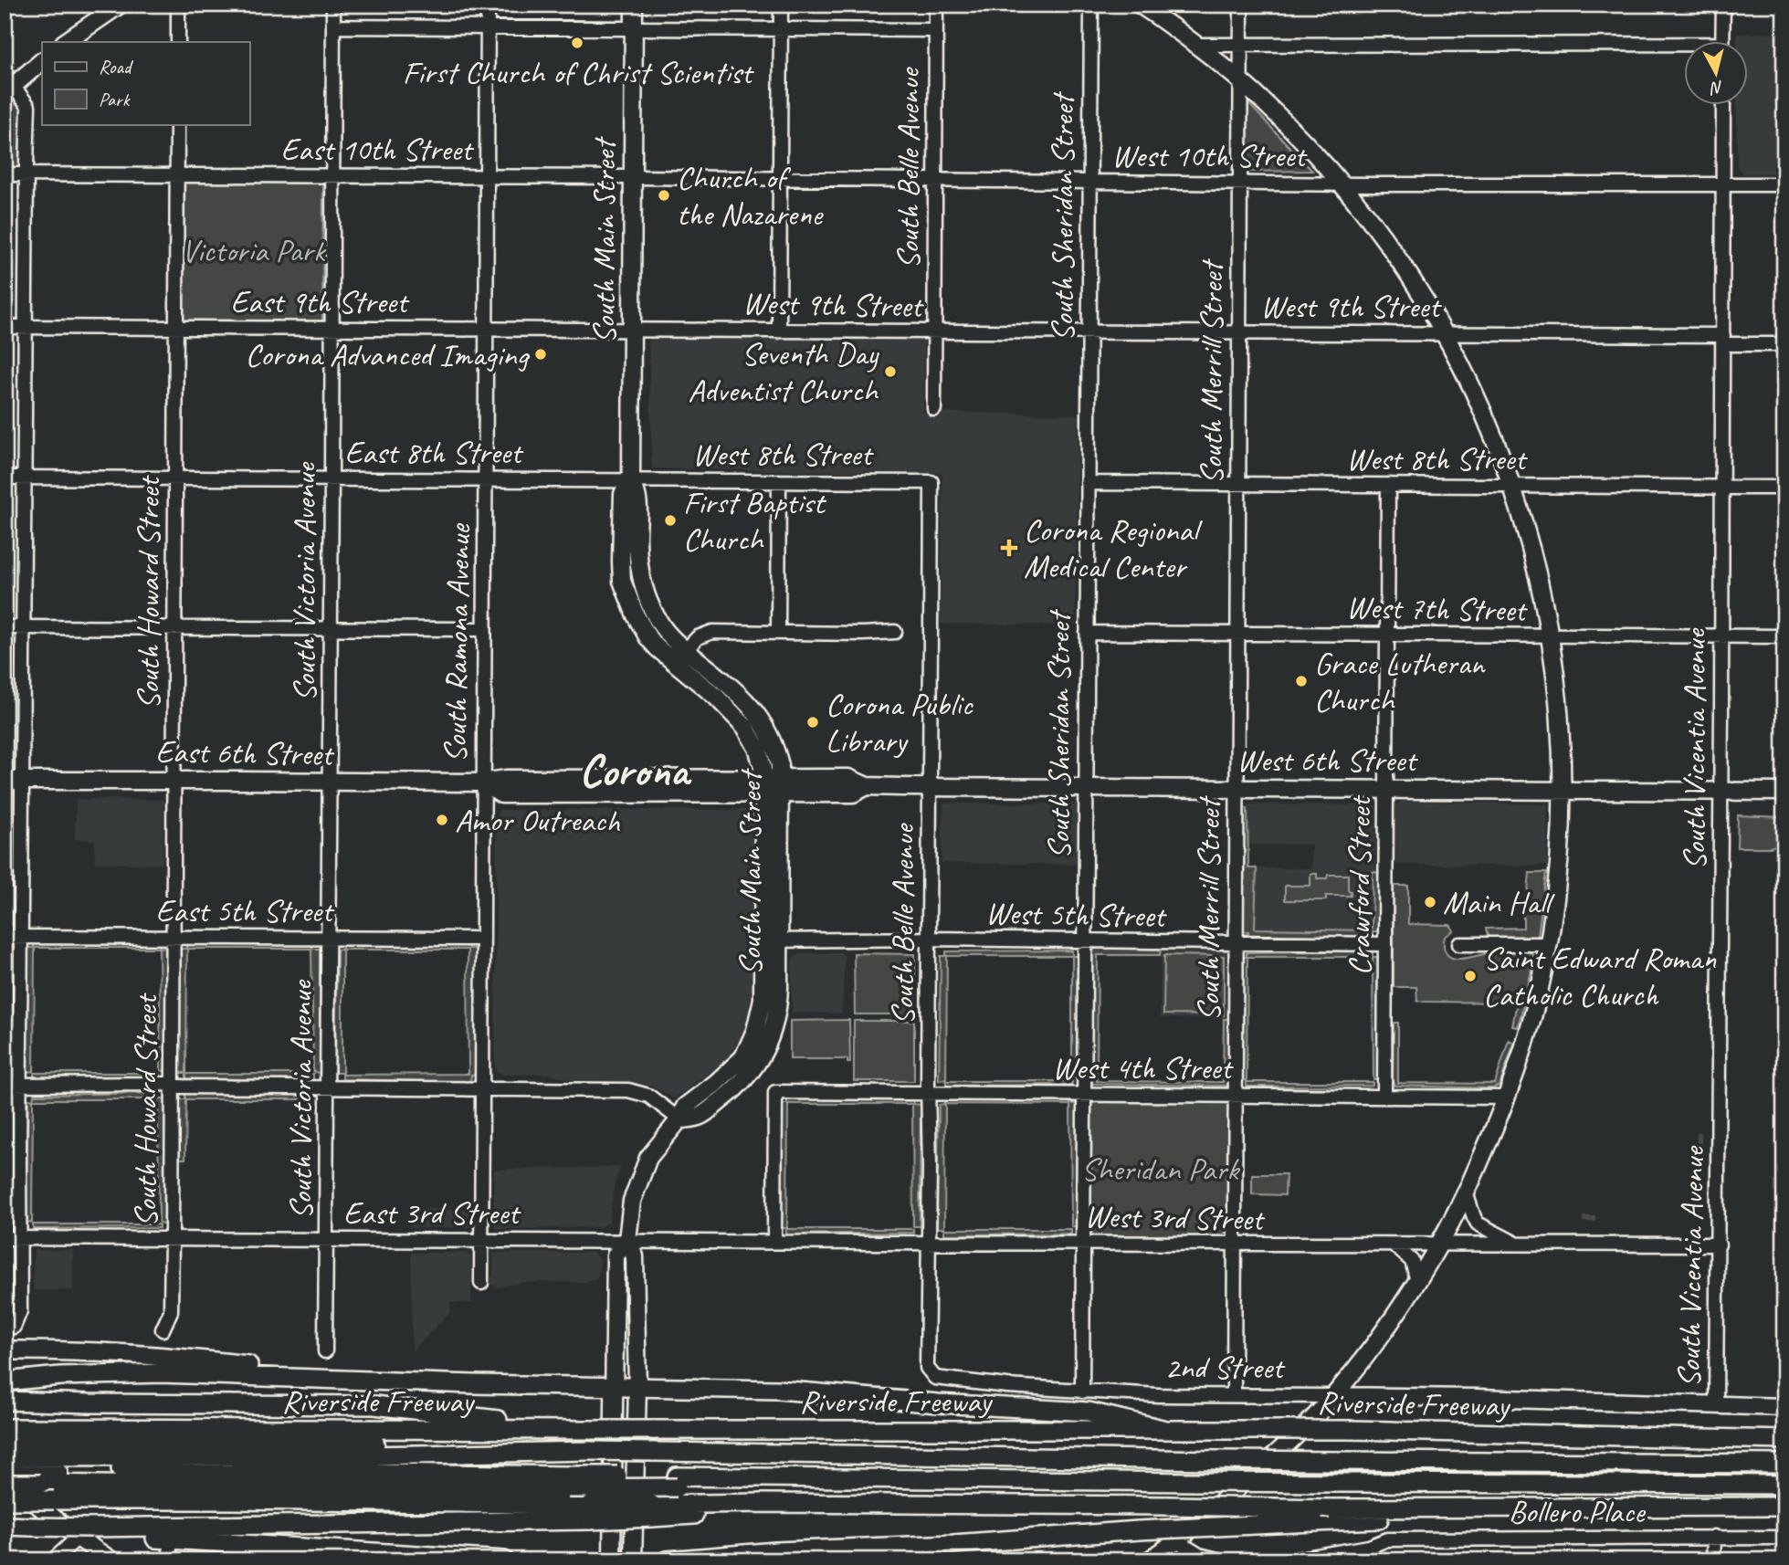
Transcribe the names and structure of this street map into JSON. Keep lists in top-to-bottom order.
{
  "streets": {
    "highway": ["Riverside Freeway"],
    "main road": [
      "South Main Street",
      "East 6th Street",
      "West 6th Street",
      "2nd Street"
    ],
    "street": [
      "East 10th Street",
      "West 10th Street",
      "South Belle Avenue",
      "South Sheridan Street",
      "East 9th Street",
      "West 9th Street",
      "South Merrill Street",
      "East 8th Street",
      "West 8th Street",
      "South Victoria Avenue",
      "South Howard Street",
      "West 7th Street",
      "South Ramona Avenue",
      "South Vicentia Avenue",
      "Crawford Street",
      "East 5th Street",
      "West 5th Street",
      "West 4th Street",
      "East 3rd Street",
      "West 3rd Street",
      "Bollero Place"
    ]
  },
  "crossings": [
    ["East 10th Street", "West 10th Street"],
    ["East 10th Street", "South Main Street"],
    ["East 10th Street", "South Victoria Avenue"],
    ["East 10th Street", "South Howard Street"],
    ["East 10th Street", "South Ramona Avenue"],
    ["West 10th Street", "South Belle Avenue"],
    ["West 10th Street", "South Sheridan Street"],
    ["West 10th Street", "South Main Street"],
    ["West 10th Street", "South Merrill Street"],
    ["West 10th Street", "South Vicentia Avenue"],
    ["South Belle Avenue", "West 9th Street"],
    ["South Belle Avenue", "West 8th Street"],
    ["South Belle Avenue", "West 6th Street"],
    ["South Belle Avenue", "West 5th Street"],
    ["South Belle Avenue", "West 4th Street"],
    ["South Belle Avenue", "West 3rd Street"],
    ["South Belle Avenue", "2nd Street"],
    ["South Sheridan Street", "West 9th Street"],
    ["South Sheridan Street", "West 8th Street"],
    ["South Sheridan Street", "West 7th Street"],
    ["South Sheridan Street", "West 6th Street"],
    ["South Sheridan Street", "West 5th Street"],
    ["South Sheridan Street", "West 4th Street"],
    ["South Sheridan Street", "West 3rd Street"],
    ["South Sheridan Street", "2nd Street"],
    ["South Main Street", "East 9th Street"],
    ["South Main Street", "West 9th Street"],
    ["South Main Street", "East 8th Street"],
    ["South Main Street", "West 8th Street"],
    ["South Main Street", "East 6th Street"],
    ["South Main Street", "West 6th Street"],
    ["South Main Street", "West 5th Street"],
    ["South Main Street", "East 3rd Street"],
    ["South Main Street", "West 3rd Street"],
    ["East 9th Street", "West 9th Street"],
    ["East 9th Street", "South Victoria Avenue"],
    ["East 9th Street", "South Howard Street"],
    ["East 9th Street", "South Ramona Avenue"],
    ["West 9th Street", "South Merrill Street"],
    ["West 9th Street", "South Vicentia Avenue"],
    ["South Merrill Street", "West 8th Street"],
    ["South Merrill Street", "West 7th Street"],
    ["South Merrill Street", "West 6th Street"],
    ["South Merrill Street", "West 5th Street"],
    ["South Merrill Street", "West 4th Street"],
    ["South Merrill Street", "West 3rd Street"],
    ["South Merrill Street", "2nd Street"],
    ["East 8th Street", "West 8th Street"],
    ["East 8th Street", "South Victoria Avenue"],
    ["East 8th Street", "South Howard Street"],
    ["East 8th Street", "South Ramona Avenue"],
    ["West 8th Street", "South Vicentia Avenue"],
    ["West 8th Street", "Crawford Street"],
    ["South Victoria Avenue", "East 6th Street"],
    ["South Victoria Avenue", "East 5th Street"],
    ["South Victoria Avenue", "East 3rd Street"],
    ["South Howard Street", "East 6th Street"],
    ["South Howard Street", "East 5th Street"],
    ["South Howard Street", "East 3rd Street"],
    ["West 7th Street", "South Vicentia Avenue"],
    ["West 7th Street", "Crawford Street"],
    ["South Ramona Avenue", "East 6th Street"],
    ["South Ramona Avenue", "East 5th Street"],
    ["South Ramona Avenue", "East 3rd Street"],
    ["South Vicentia Avenue", "West 6th Street"],
    ["South Vicentia Avenue", "West 3rd Street"],
    ["South Vicentia Avenue", "2nd Street"],
    ["East 6th Street", "West 6th Street"],
    ["West 6th Street", "Crawford Street"],
    ["Crawford Street", "West 5th Street"],
    ["Crawford Street", "West 4th Street"],
    ["West 4th Street", "West 3rd Street"],
    ["East 3rd Street", "West 3rd Street"]
  ],
  "districts": ["Corona"],
  "parks": ["Victoria Park", "Sheridan Park"],
  "places": {
    "other": [
      "First Church of Christ Scientist",
      "Church of the Nazarene",
      "Corona Advanced Imaging",
      "Seventh Day Adventist Church",
      "First Baptist Church",
      "Grace Lutheran Church",
      "Corona Public Library",
      "Amor Outreach",
      "Main Hall",
      "Saint Edward Roman Catholic Church"
    ],
    "health": ["Corona Regional Medical Center"]
  },
  "legend": ["Road", "Park"],
  "north": "bottom"
}
